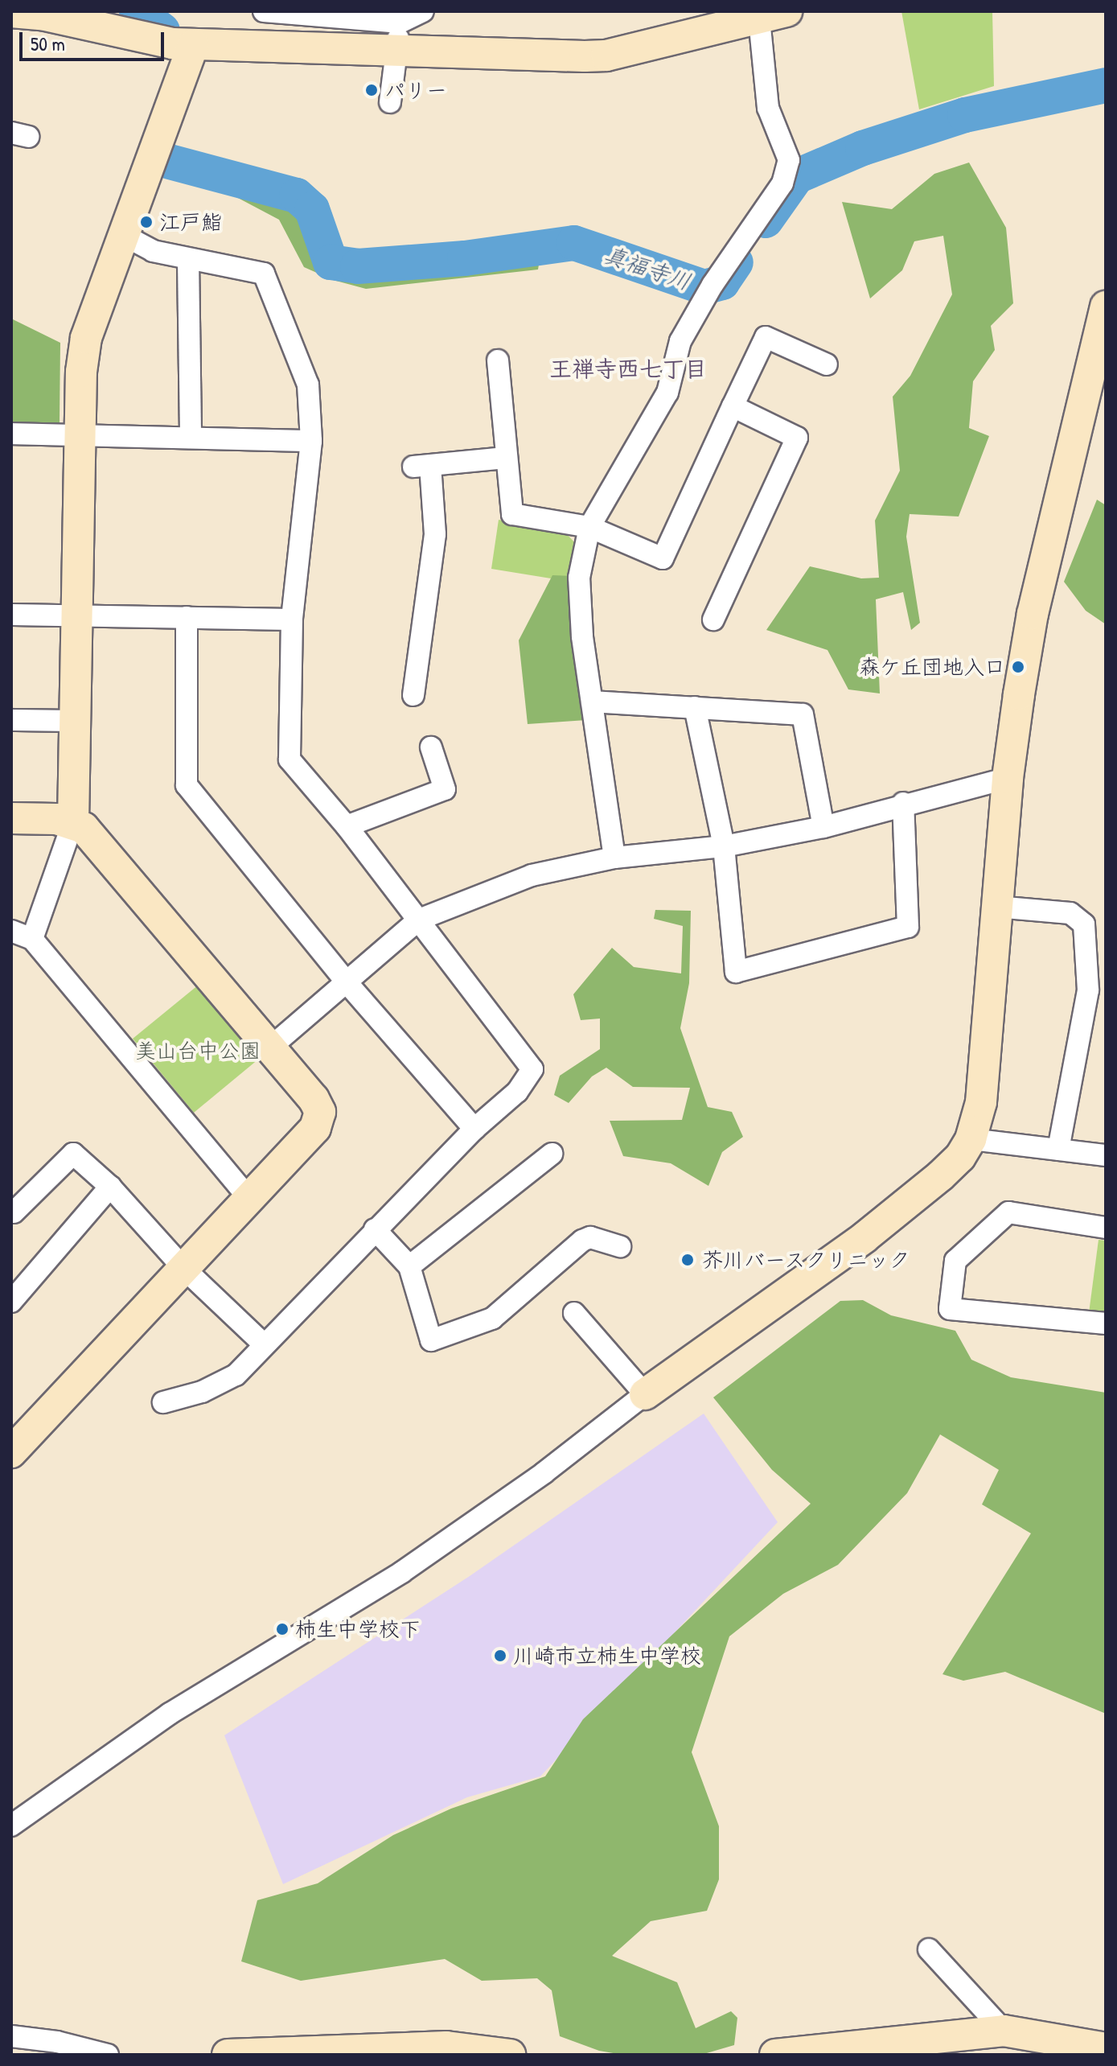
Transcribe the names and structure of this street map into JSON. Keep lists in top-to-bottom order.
{
  "districts": ["王禅寺西七丁目"],
  "water": ["真福寺川"],
  "parks": ["美山台中公園"],
  "places": [
    "パリー",
    "江戸鮨",
    "森ケ丘団地入口",
    "芥川バースクリニック",
    "柿生中学校下",
    "川崎市立柿生中学校"
  ],
  "scale_bar": "50 m"
}
